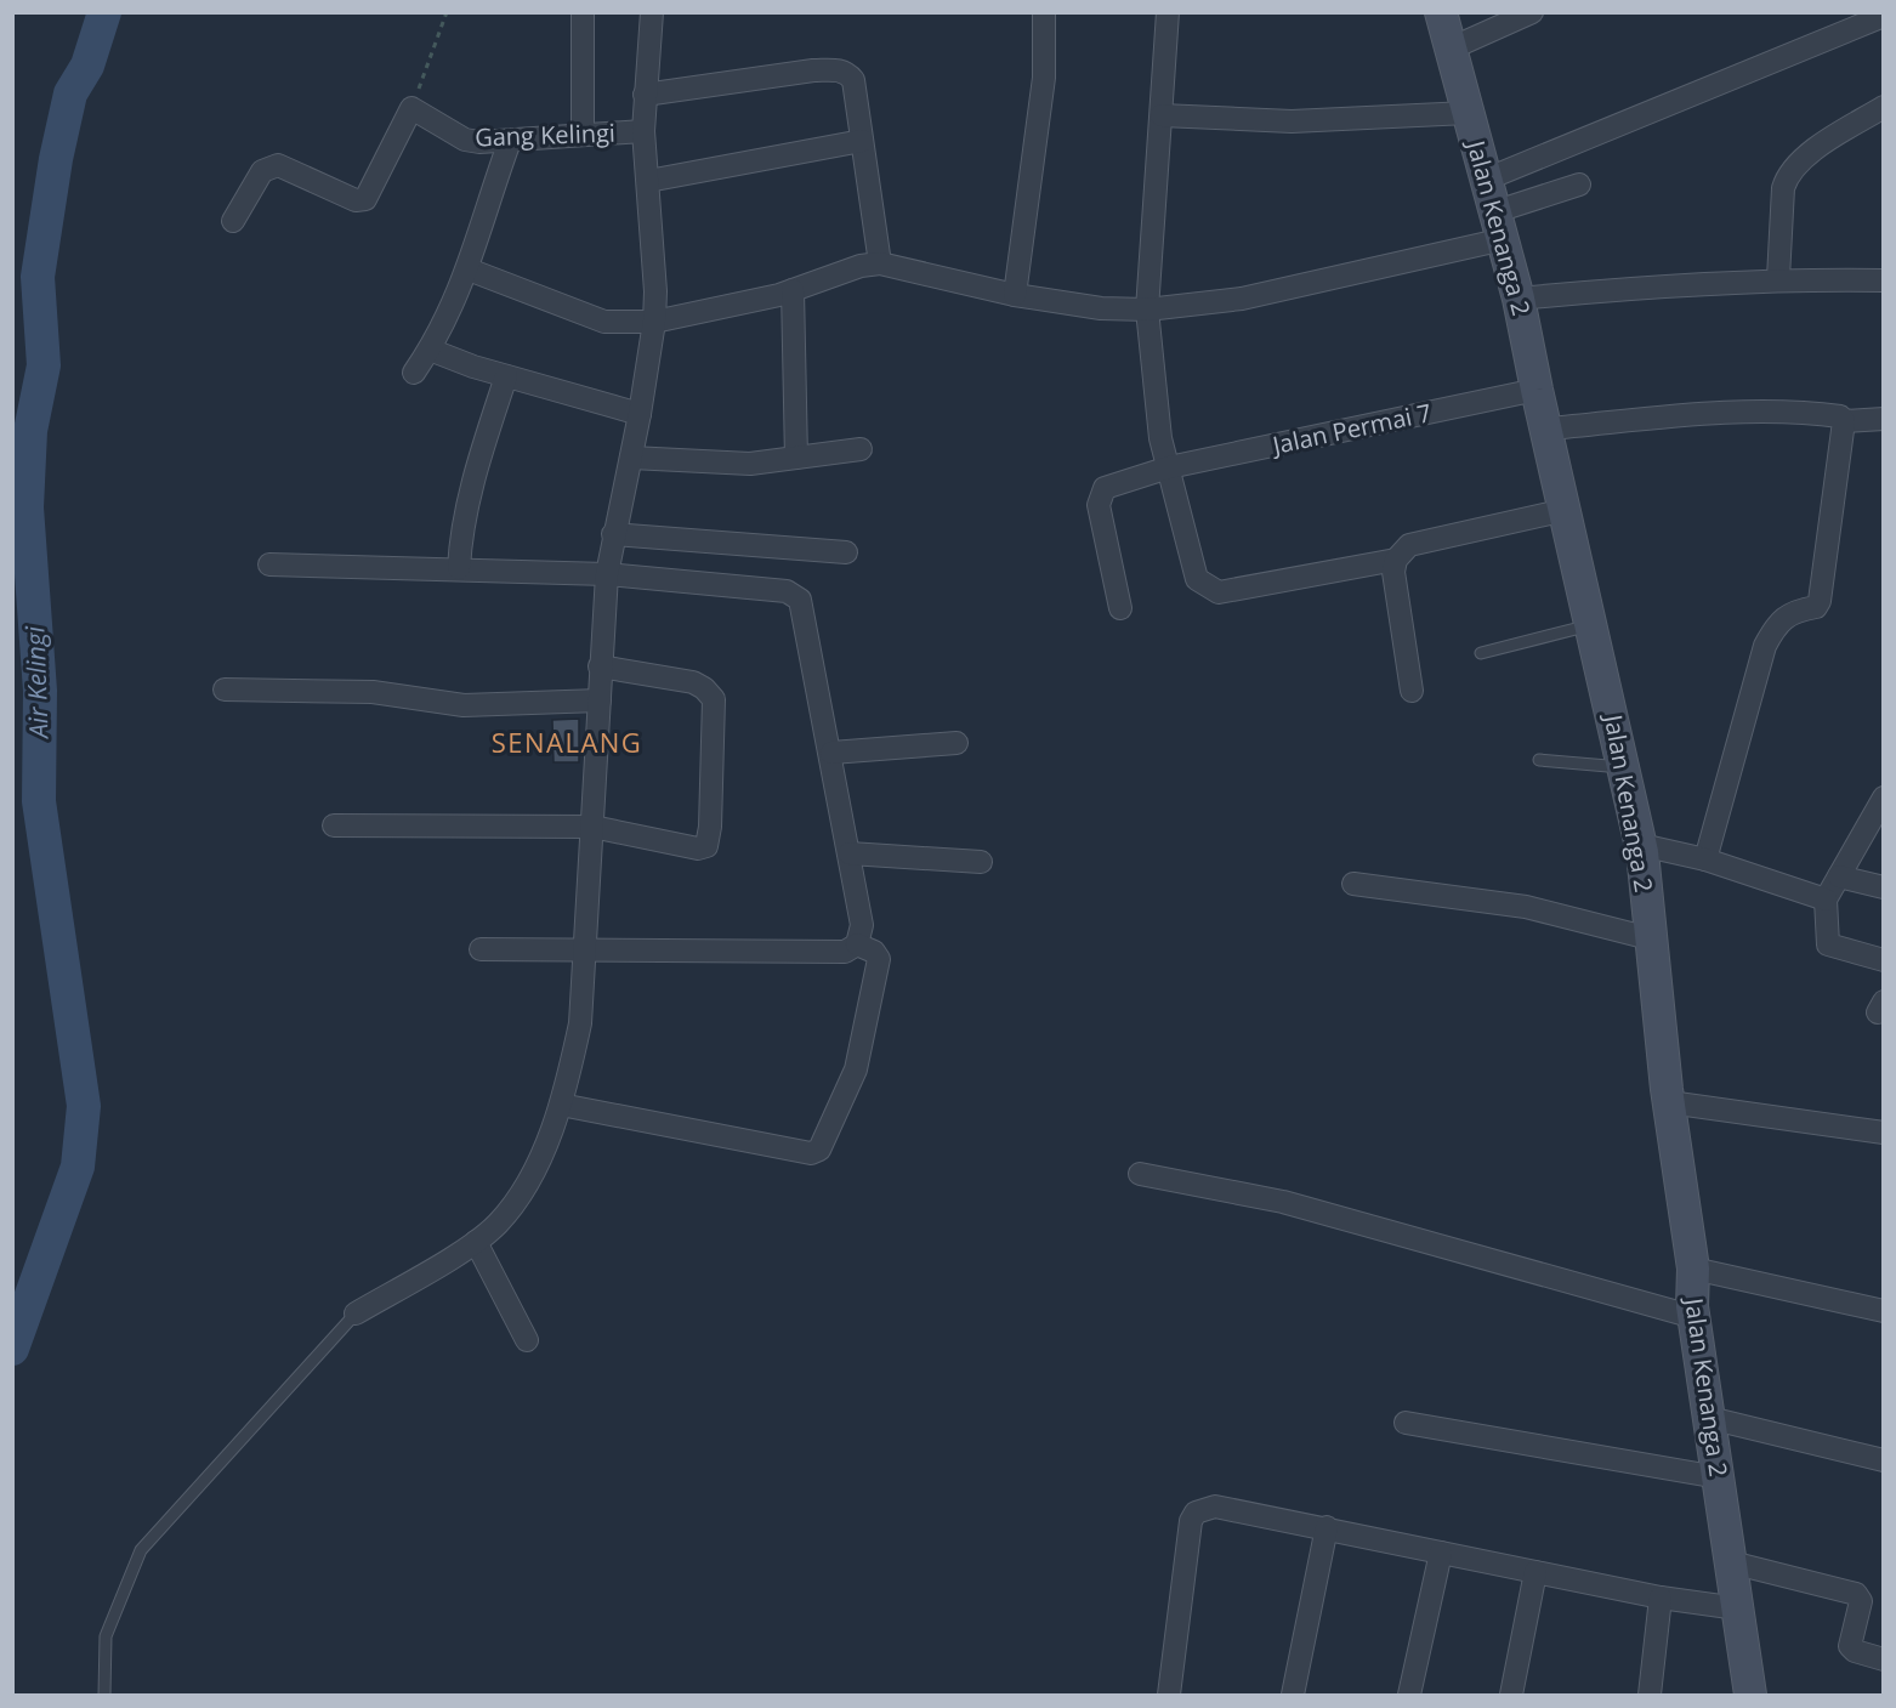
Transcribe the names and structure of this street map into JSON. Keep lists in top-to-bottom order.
{
  "streets": {
    "main road": ["Jalan Kenanga 2"],
    "street": ["Gang Kelingi", "Jalan Permai 7"]
  },
  "crossings": [
    ["Jalan Kenanga 2", "Jalan Permai 7"]
  ],
  "districts": ["SENALANG"],
  "water": ["Air Kelingi"]
}
